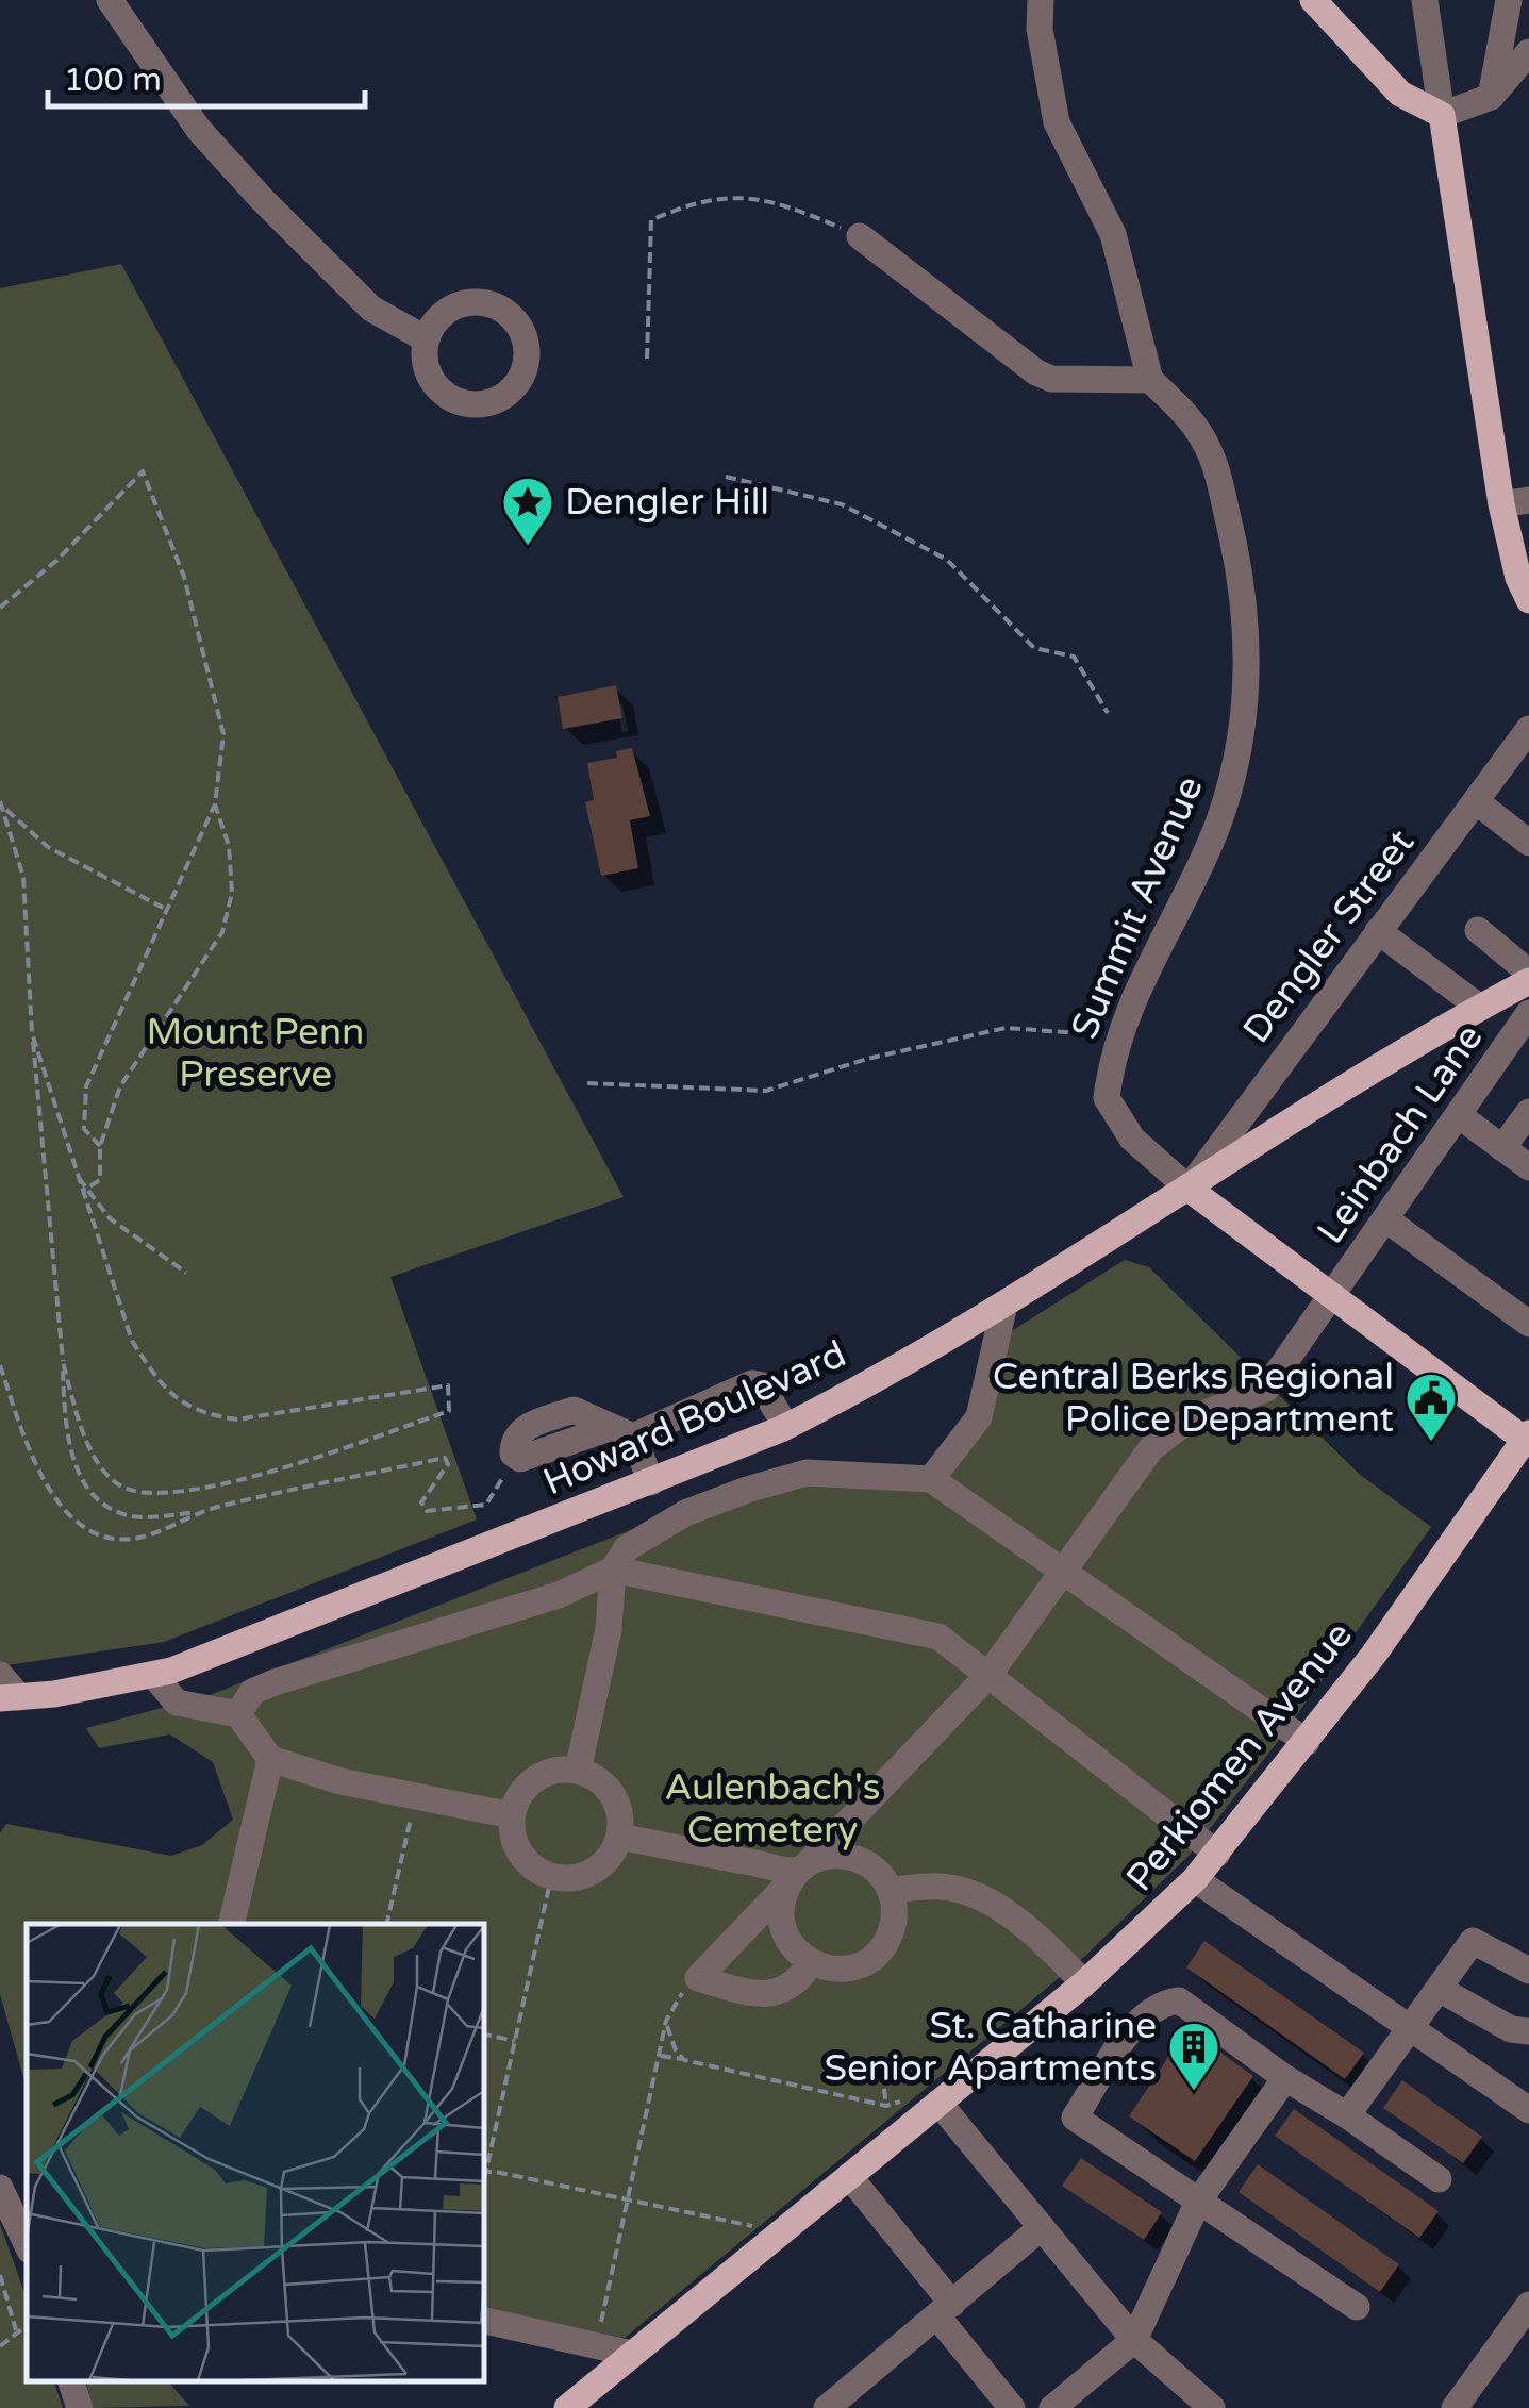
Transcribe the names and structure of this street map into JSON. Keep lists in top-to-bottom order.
{
  "streets": {
    "main road": ["Howard Boulevard", "Perkiomen Avenue"],
    "street": ["Summit Avenue", "Dengler Street", "Leinbach Lane"]
  },
  "crossings": [
    ["Summit Avenue", "Dengler Street"],
    ["Summit Avenue", "Howard Boulevard"],
    ["Dengler Street", "Howard Boulevard"]
  ],
  "parks": ["Mount Penn Preserve", "Aulenbach's Cemetery"],
  "places": {
    "place": ["Dengler Hill"],
    "public building": ["Central Berks Regional Police Department"],
    "building": ["St. Catharine Senior Apartments"]
  },
  "scale_bar": "100 m"
}
